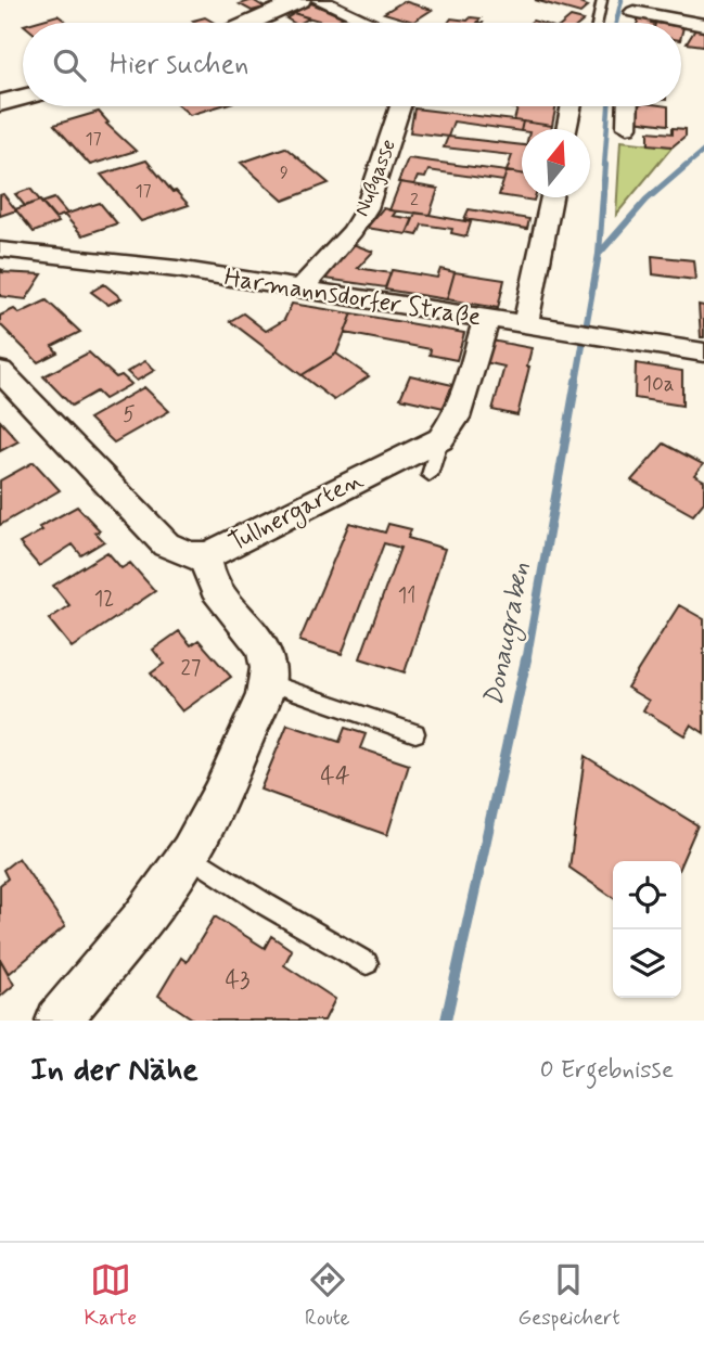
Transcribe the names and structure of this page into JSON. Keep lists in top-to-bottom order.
{
  "streets": {
    "street": ["Nußgasse", "Harmannsdorfer Straße", "Tullnergarten"]
  },
  "crossings": [
    ["Nußgasse", "Harmannsdorfer Straße"]
  ],
  "water": ["Donaugraben"],
  "house_numbers": [
    "17",
    "9",
    "17",
    "2",
    "10a",
    "5",
    "11",
    "12",
    "27",
    "44",
    "43"
  ],
  "north": "top",
  "page": {
    "search": "Hier suchen",
    "heading": ["In der Nähe", "0 Ergebnisse"],
    "nav": ["Karte", "Route", "Gespeichert"]
  }
}
